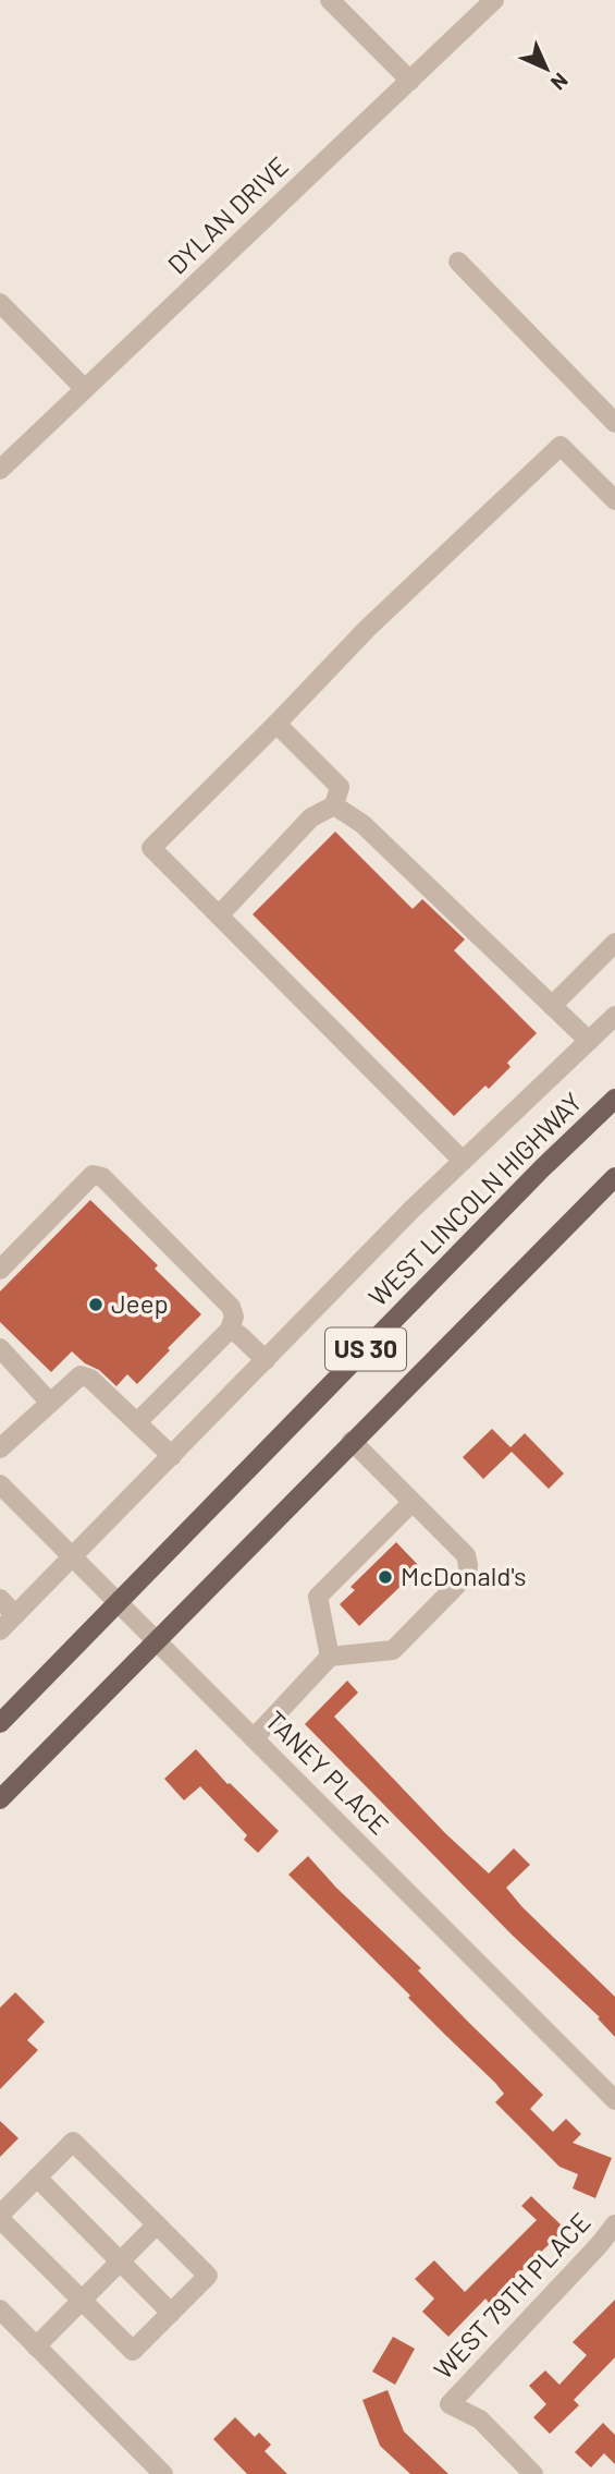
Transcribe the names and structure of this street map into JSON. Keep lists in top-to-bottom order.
{
  "streets": {
    "main road": ["WEST LINCOLN HIGHWAY", "US 30"],
    "street": ["DYLAN DRIVE", "TANEY PLACE", "WEST 79TH PLACE"]
  },
  "crossings": [
    ["WEST LINCOLN HIGHWAY", "US 30"],
    ["WEST LINCOLN HIGHWAY", "TANEY PLACE"],
    ["US 30", "TANEY PLACE"]
  ],
  "places": ["Jeep", "McDonald's"],
  "north": "bottom right"
}
